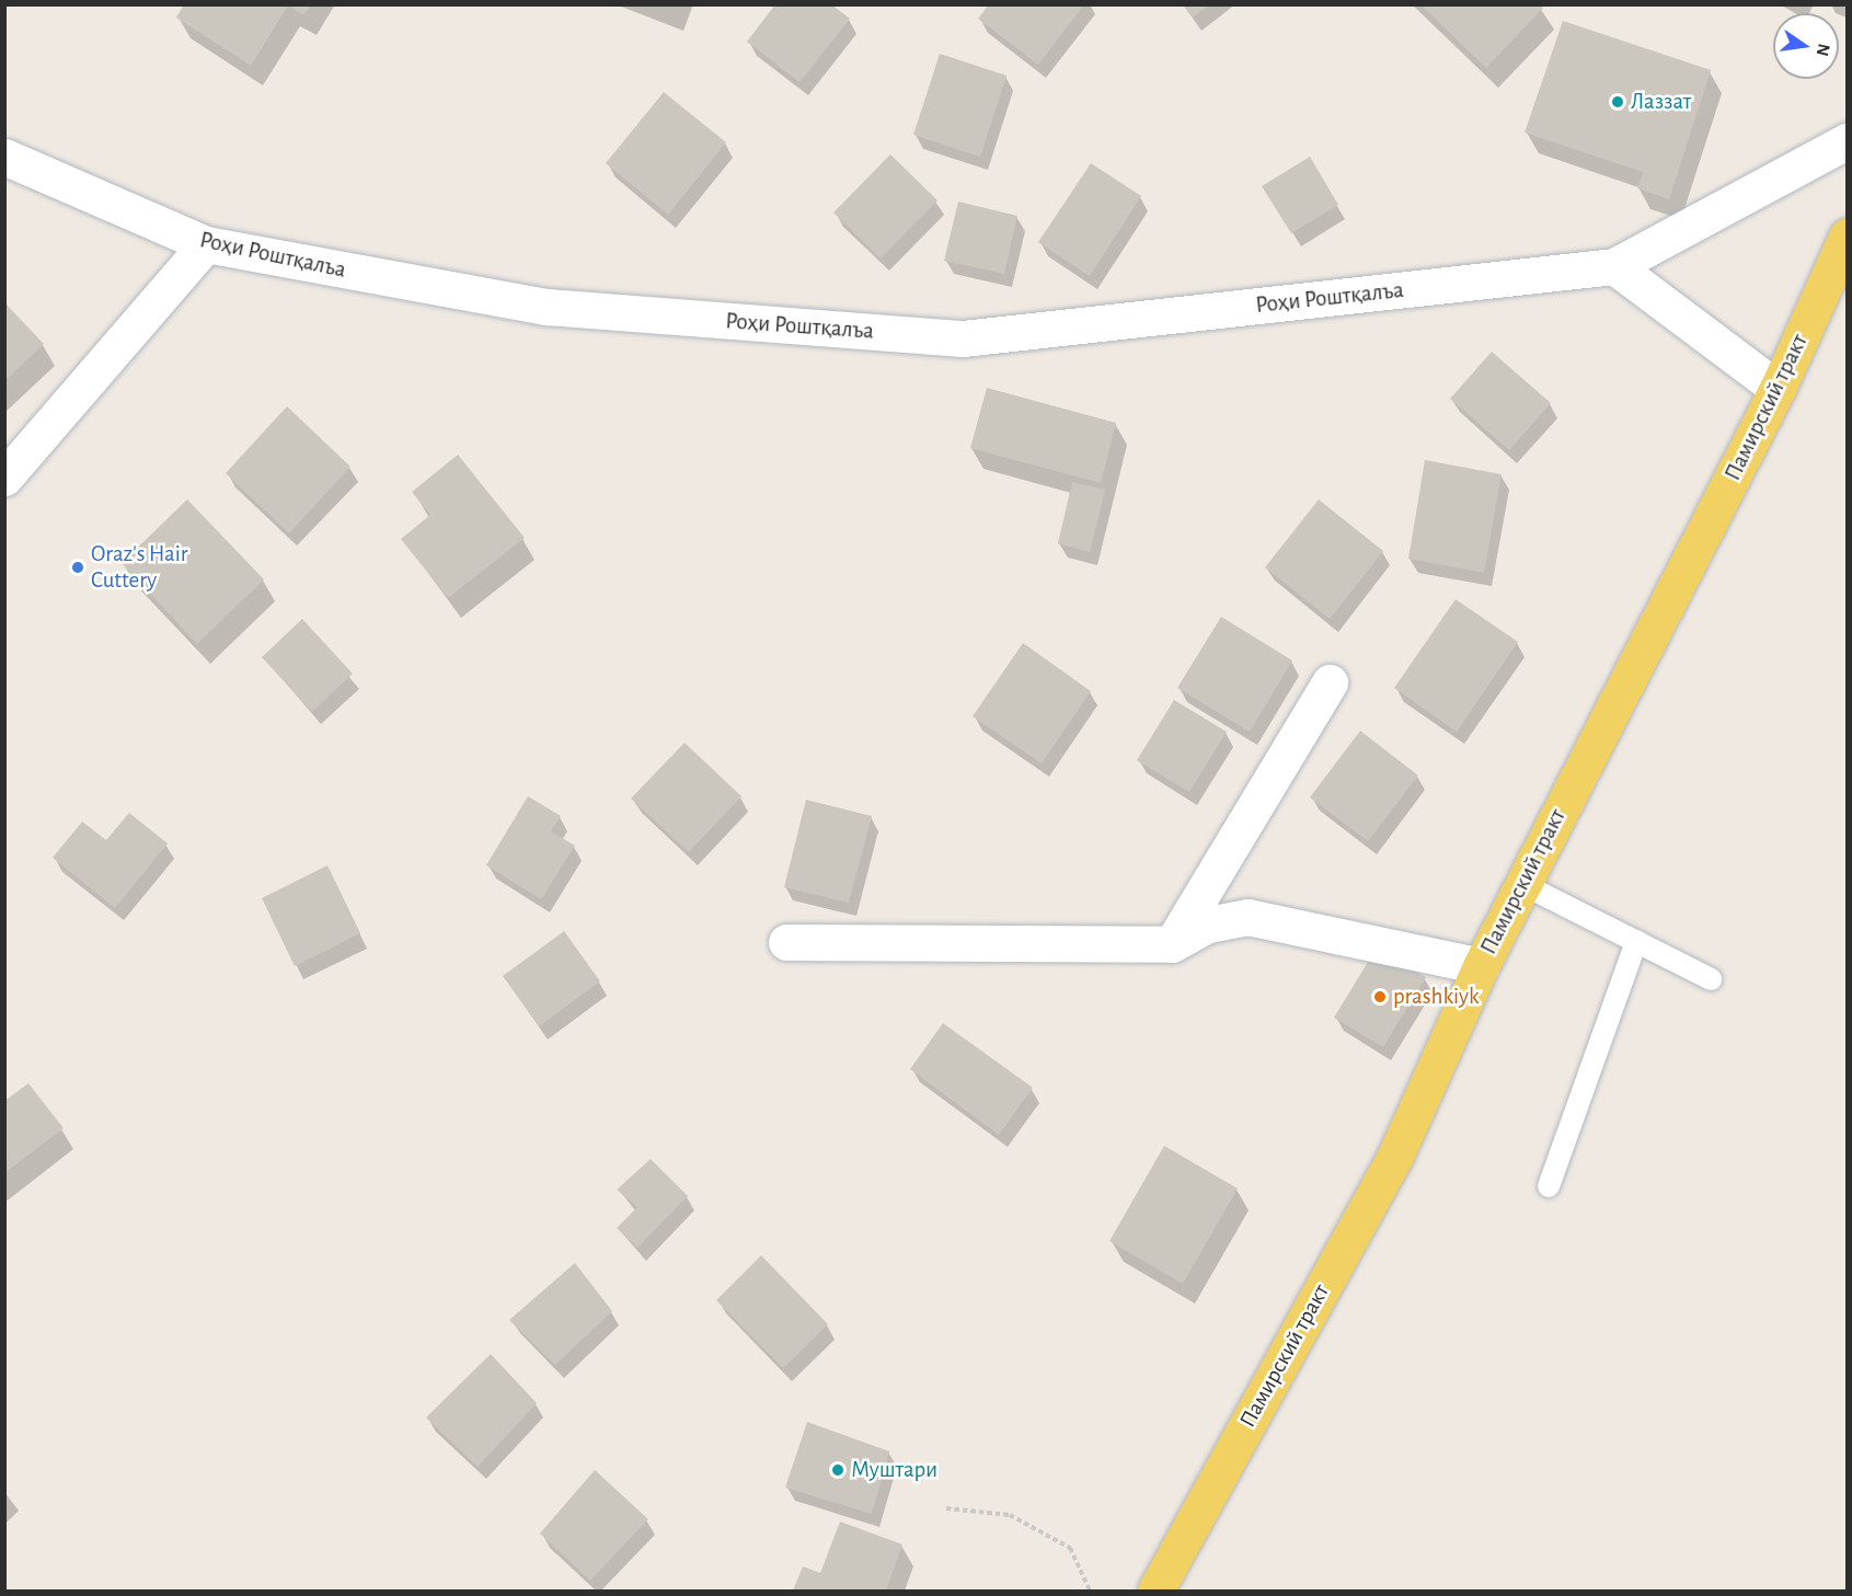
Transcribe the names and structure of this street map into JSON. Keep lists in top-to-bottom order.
{
  "streets": {
    "main road": ["Роҳи Роштқалъа", "Памирский тракт"]
  },
  "places": [
    "Лаззат",
    "Oraz's Hair Cuttery",
    "prashkiyk",
    "Муштари"
  ],
  "north": "right"
}
